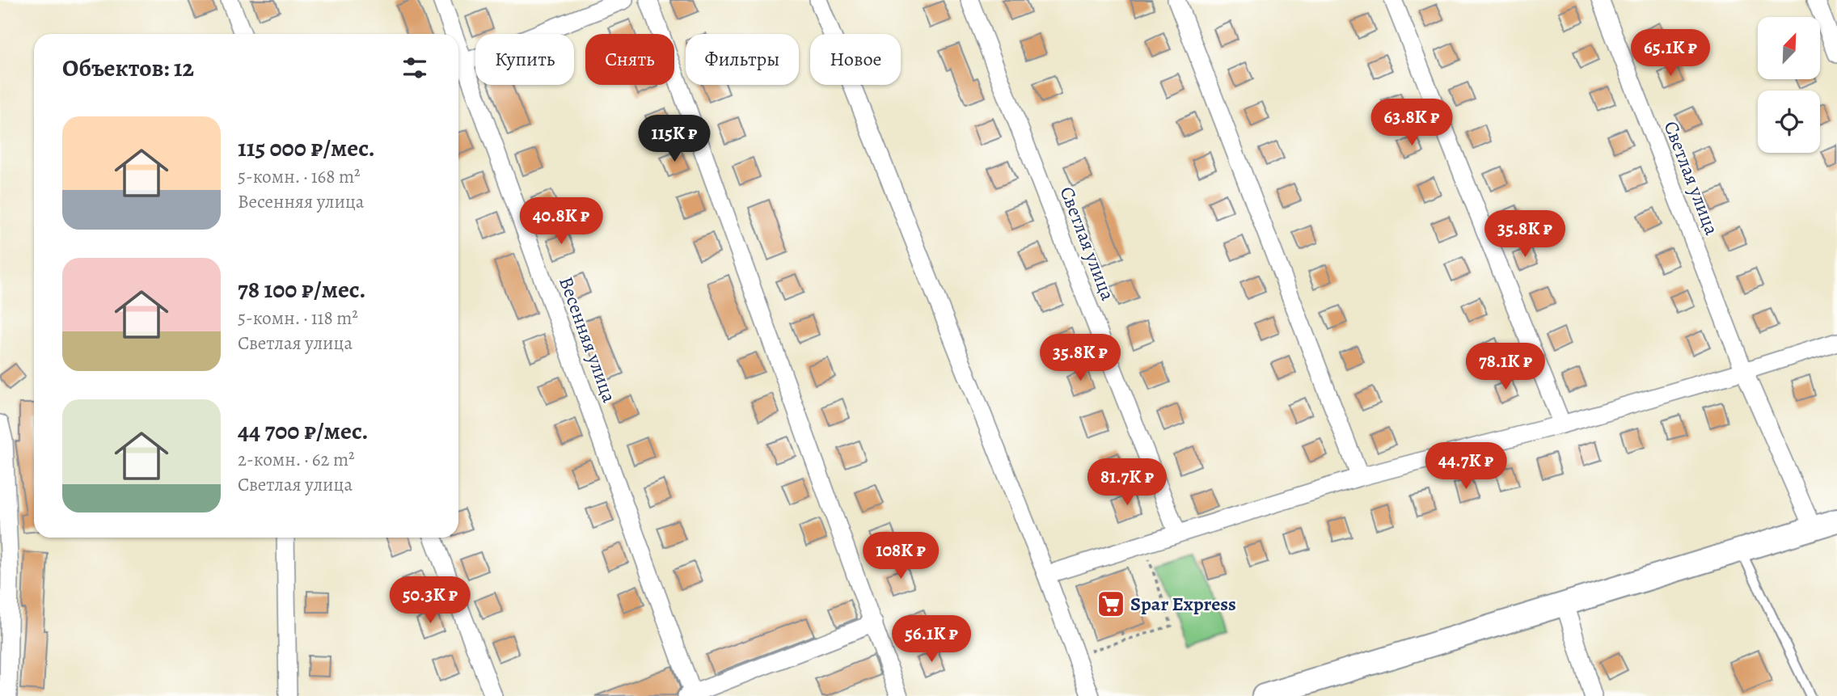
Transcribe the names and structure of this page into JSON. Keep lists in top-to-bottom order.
{
  "streets": {
    "street": ["Светлая улица", "Весенняя улица"]
  },
  "places": {
    "supermarket": ["Spar Express"]
  },
  "north": "top right",
  "page": {
    "price": [
      "65.1K ₽",
      "63.8K ₽",
      "115K ₽",
      "40.8K ₽",
      "35.8K ₽",
      "35.8K ₽",
      "78.1K ₽",
      "44.7K ₽",
      "81.7K ₽",
      "108K ₽",
      "50.3K ₽",
      "56.1K ₽"
    ],
    "chip": [
      "Купить",
      "Снять",
      "Фильтры",
      "Новое"
    ],
    "heading": "Объектов: 12",
    "list": [
      {
        "name": "115 000 ₽/мес.",
        "note": "5-комн. · 168 m² · Весенняя улица"
      },
      {
        "name": "78 100 ₽/мес.",
        "note": "5-комн. · 118 m² · Светлая улица"
      },
      {
        "name": "44 700 ₽/мес.",
        "note": "2-комн. · 62 m² · Светлая улица"
      }
    ]
  }
}
